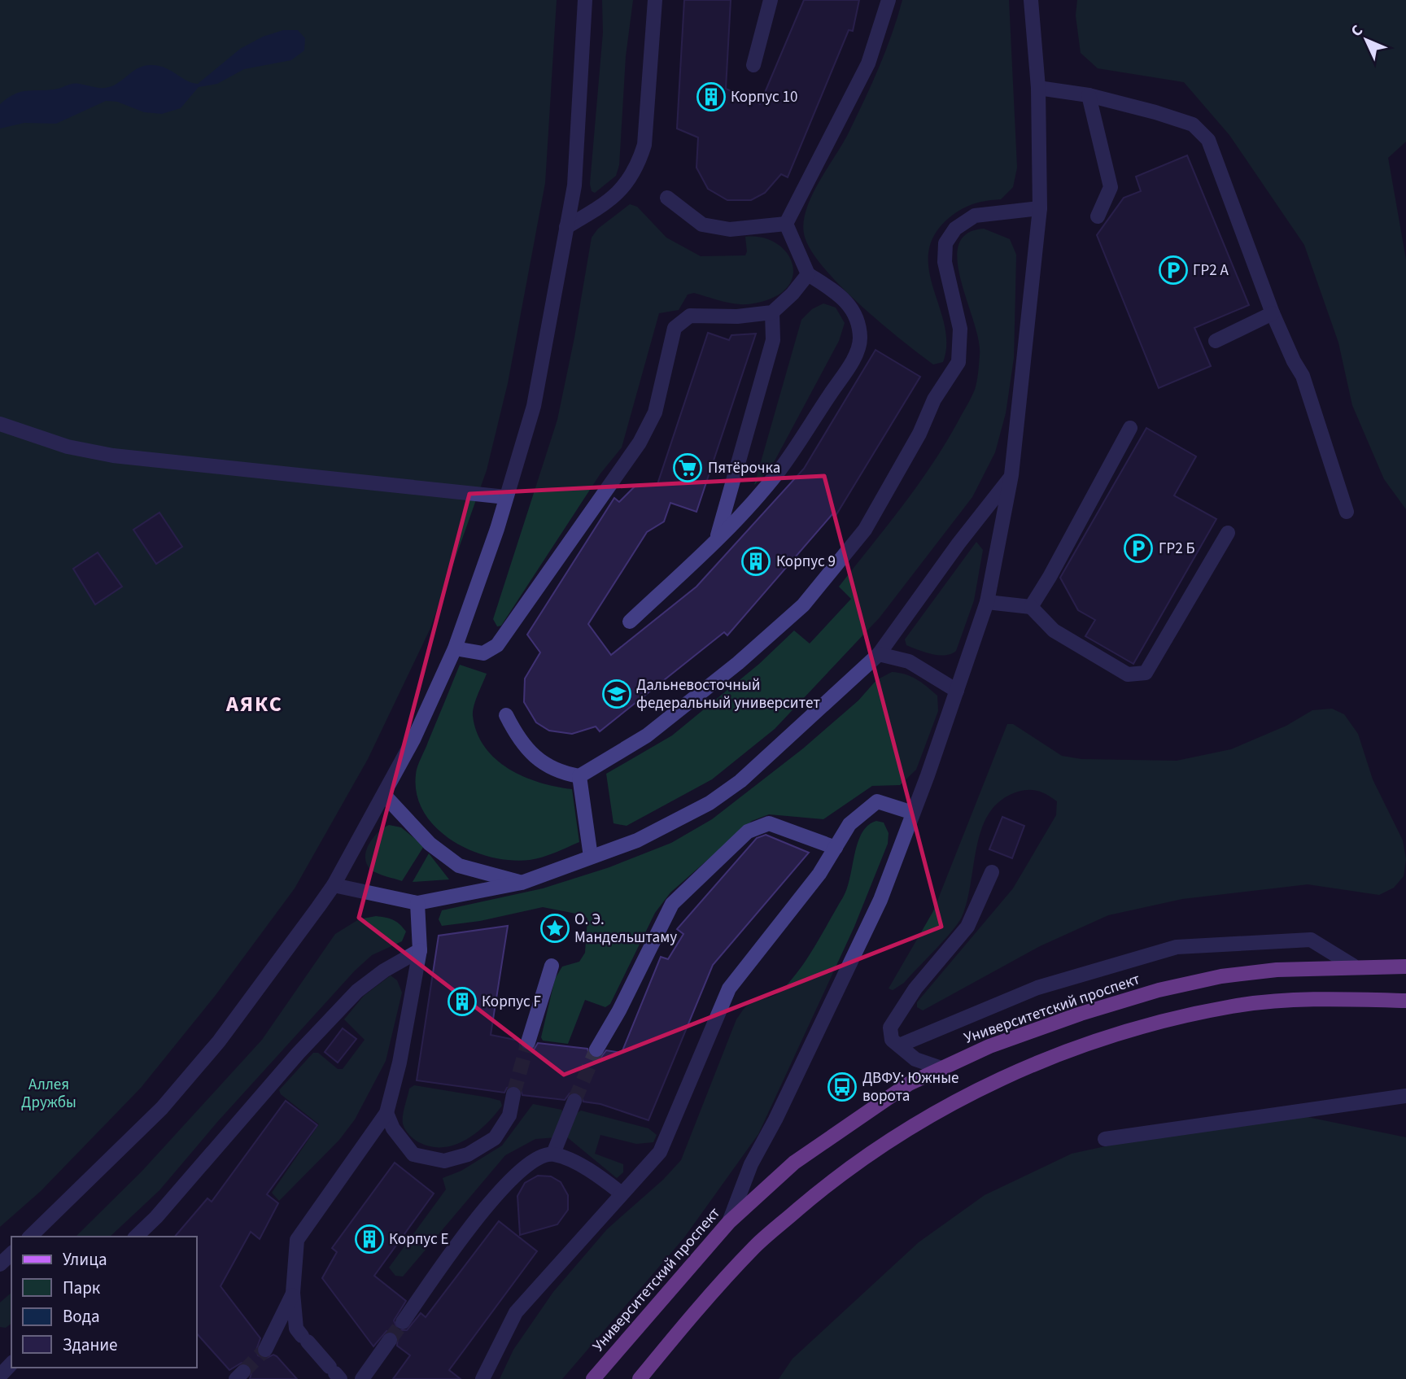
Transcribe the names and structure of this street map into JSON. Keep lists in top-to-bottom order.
{
  "streets": {
    "main road": ["Университетский проспект"]
  },
  "districts": ["АЯКС"],
  "parks": ["Аллея Дружбы"],
  "places": {
    "building": [
      "Корпус 10",
      "Корпус 9",
      "Корпус F",
      "Корпус E"
    ],
    "parking": ["ГР2 А", "ГР2 Б"],
    "supermarket": ["Пятёрочка"],
    "school or university": ["Дальневосточный федеральный университет"],
    "place": ["О. Э. Мандельштаму"],
    "bus stop": ["ДВФУ: Южные ворота"]
  },
  "legend": [
    "Улица",
    "Парк",
    "Вода",
    "Здание"
  ],
  "north": "top left"
}
